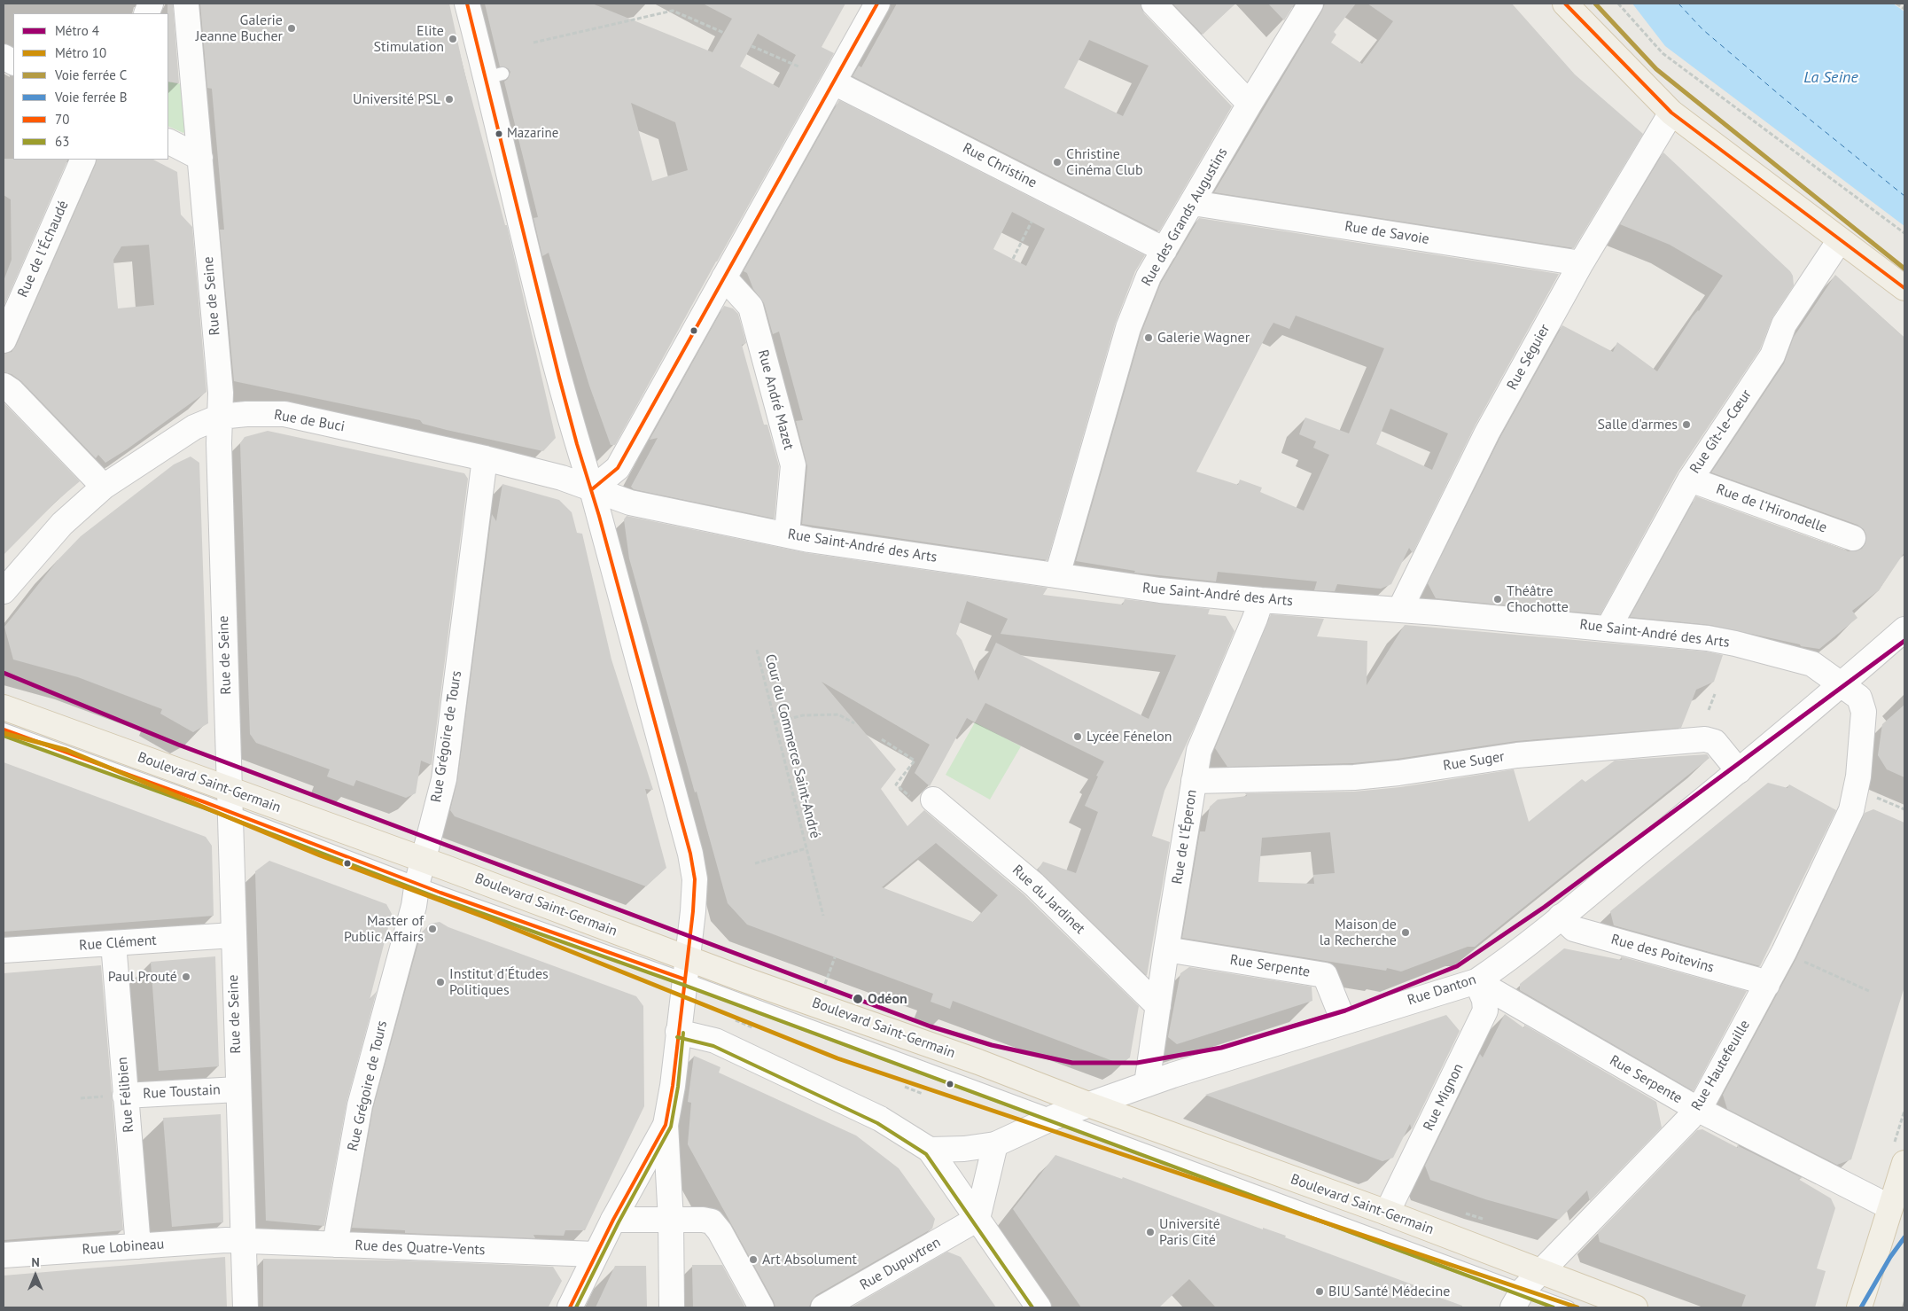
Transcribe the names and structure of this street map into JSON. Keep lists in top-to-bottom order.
{
  "streets": {
    "main road": ["Boulevard Saint-Germain"],
    "street": [
      "Rue Christine",
      "Rue des Grands Augustins",
      "Rue de Savoie",
      "Rue de l'Échaudé",
      "Rue de Seine",
      "Rue Séguier",
      "Rue André Mazet",
      "Rue de Buci",
      "Rue Gît-le-Cœur",
      "Rue de l'Hirondelle",
      "Rue Saint-André des Arts",
      "Rue Grégoire de Tours",
      "Rue Suger",
      "Rue de l'Éperon",
      "Rue du Jardinet",
      "Rue Clément",
      "Rue des Poitevins",
      "Rue Serpente",
      "Rue Danton",
      "Rue Hautefeuille",
      "Rue Toustain",
      "Rue Félibien",
      "Rue Mignon",
      "Rue Lobineau",
      "Rue des Quatre-Vents",
      "Rue Dupuytren"
    ],
    "path": ["Cour du Commerce Saint-André"]
  },
  "crossings": [
    ["Rue Christine", "Rue des Grands Augustins"],
    ["Rue des Grands Augustins", "Rue de Savoie"],
    ["Rue des Grands Augustins", "Rue Saint-André des Arts"],
    ["Rue de Savoie", "Rue Séguier"],
    ["Rue de Seine", "Rue de Buci"],
    ["Rue de Seine", "Boulevard Saint-Germain"],
    ["Rue de Seine", "Rue Clément"],
    ["Rue de Seine", "Rue Toustain"],
    ["Rue de Seine", "Rue Lobineau"],
    ["Rue de Seine", "Rue des Quatre-Vents"],
    ["Rue Séguier", "Rue Saint-André des Arts"],
    ["Rue André Mazet", "Rue Saint-André des Arts"],
    ["Rue de Buci", "Rue Saint-André des Arts"],
    ["Rue de Buci", "Rue Grégoire de Tours"],
    ["Rue Gît-le-Cœur", "Rue de l'Hirondelle"],
    ["Rue Gît-le-Cœur", "Rue Saint-André des Arts"],
    ["Rue Saint-André des Arts", "Rue de l'Éperon"],
    ["Rue Saint-André des Arts", "Rue Danton"],
    ["Rue Saint-André des Arts", "Rue Hautefeuille"],
    ["Rue Grégoire de Tours", "Boulevard Saint-Germain"],
    ["Rue Grégoire de Tours", "Rue des Quatre-Vents"],
    ["Rue Suger", "Rue de l'Éperon"],
    ["Rue Suger", "Rue Danton"],
    ["Boulevard Saint-Germain", "Rue Danton"],
    ["Boulevard Saint-Germain", "Rue Hautefeuille"],
    ["Boulevard Saint-Germain", "Rue Mignon"],
    ["Rue de l'Éperon", "Rue du Jardinet"],
    ["Rue de l'Éperon", "Rue Serpente"],
    ["Rue de l'Éperon", "Rue Danton"],
    ["Rue Clément", "Rue Félibien"],
    ["Rue des Poitevins", "Rue Danton"],
    ["Rue des Poitevins", "Rue Hautefeuille"],
    ["Rue Serpente", "Rue Danton"],
    ["Rue Serpente", "Rue Hautefeuille"],
    ["Rue Serpente", "Rue Mignon"],
    ["Rue Danton", "Rue Mignon"],
    ["Rue Toustain", "Rue Félibien"],
    ["Rue Félibien", "Rue Lobineau"],
    ["Rue Lobineau", "Rue des Quatre-Vents"]
  ],
  "water": ["La Seine"],
  "places": [
    "Galerie Jeanne Bucher",
    "Elite Stimulation",
    "Université PSL",
    "Mazarine",
    "Christine Cinéma Club",
    "Galerie Wagner",
    "Salle d'armes",
    "Théâtre Chochotte",
    "Lycée Fénelon",
    "Master of Public Affairs",
    "Maison de la Recherche",
    "Paul Prouté",
    "Institut d'Études Politiques",
    "Odéon",
    "Université Paris Cité",
    "Art Absolument",
    "BIU Santé Médecine"
  ],
  "lines": [
    "rail line C",
    "transit line 70",
    "metro line 4",
    "metro line 10",
    "transit line 63",
    "rail line B"
  ],
  "legend": [
    "Métro 4",
    "Métro 10",
    "Voie ferrée C",
    "Voie ferrée B",
    "70",
    "63"
  ],
  "north": "top"
}
